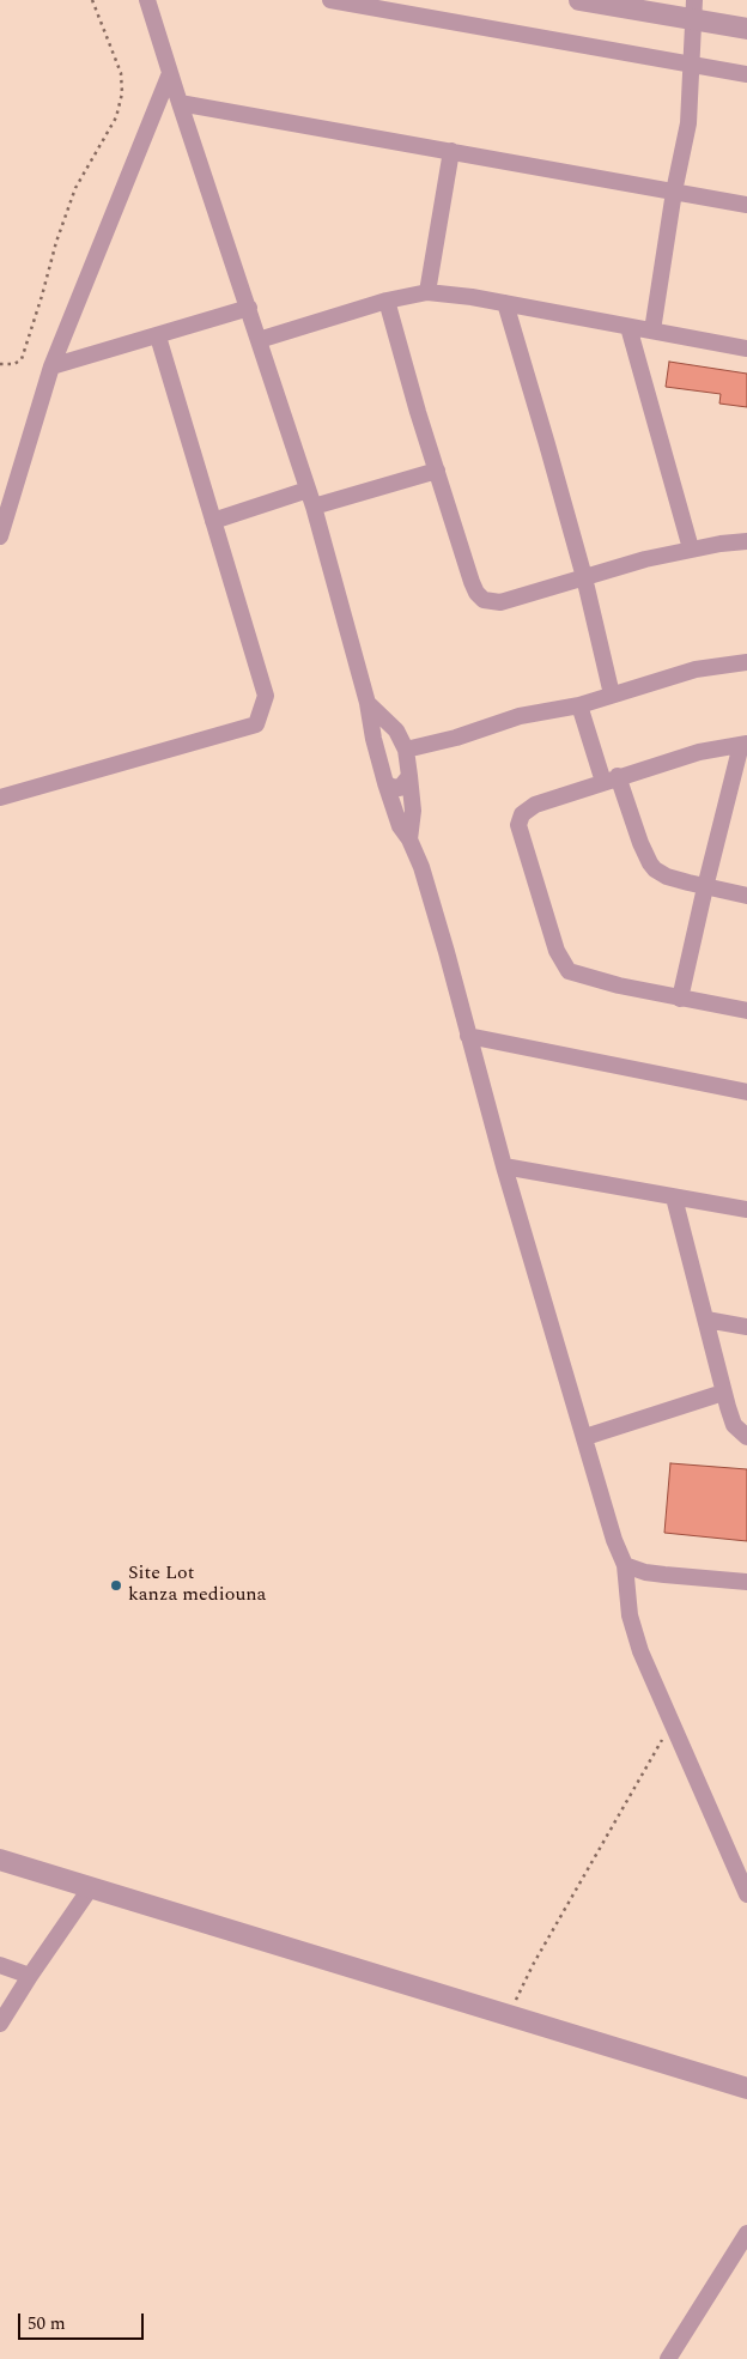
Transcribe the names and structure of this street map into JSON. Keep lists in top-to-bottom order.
{
  "places": ["Site Lot kanza mediouna"],
  "scale_bar": "50 m"
}
